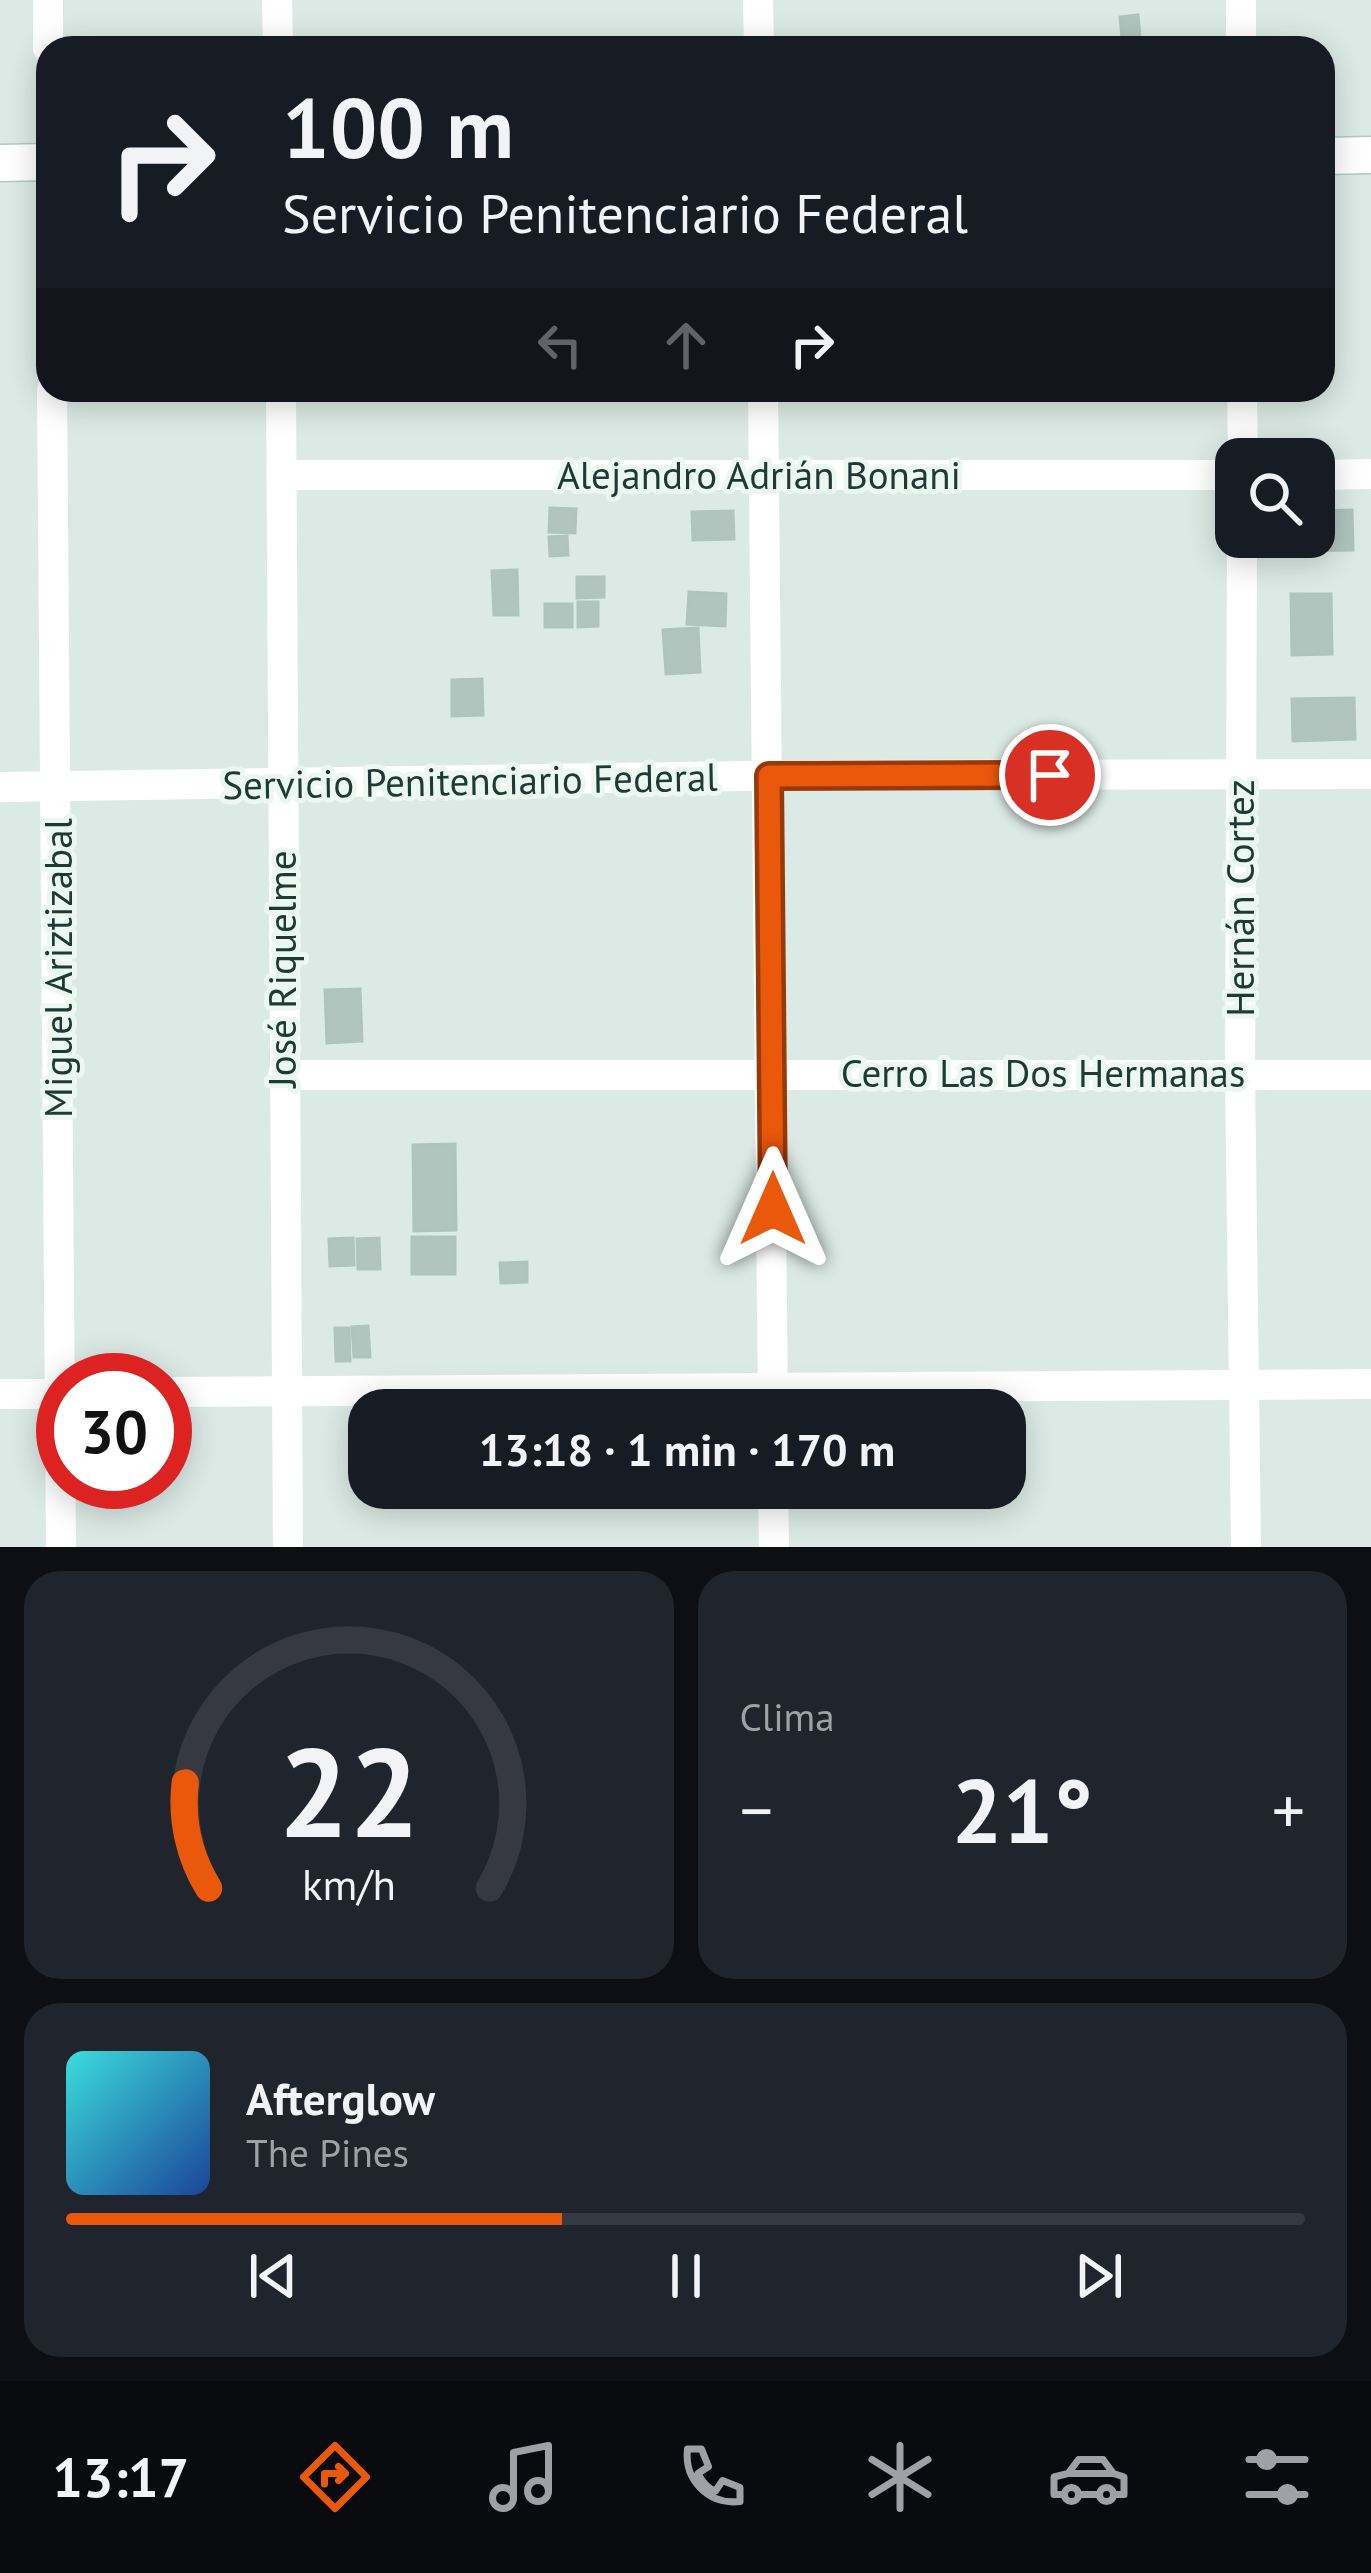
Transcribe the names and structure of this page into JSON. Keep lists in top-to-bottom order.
{
  "streets": {
    "street": [
      "Alejandro Adrián Bonani",
      "Servicio Penitenciario Federal",
      "Hernán Cortez",
      "Miguel Ariztizabal",
      "José Riquelme",
      "Cerro Las Dos Hermanas"
    ]
  },
  "crossings": [
    ["Alejandro Adrián Bonani", "José Riquelme"],
    ["Servicio Penitenciario Federal", "Hernán Cortez"],
    ["Servicio Penitenciario Federal", "Miguel Ariztizabal"],
    ["Servicio Penitenciario Federal", "José Riquelme"],
    ["Hernán Cortez", "Cerro Las Dos Hermanas"],
    ["José Riquelme", "Cerro Las Dos Hermanas"]
  ],
  "page": {
    "turn": ["100 m", "Servicio Penitenciario Federal"],
    "limit": "30",
    "trip": "13:18 · 1 min · 170 m",
    "tile": "Clima",
    "heat": ["−", "21°", "+"],
    "song": ["Afterglow", "The Pines"],
    "tabs": "13:17",
    "gauge": ["22", "km/h"]
  }
}
